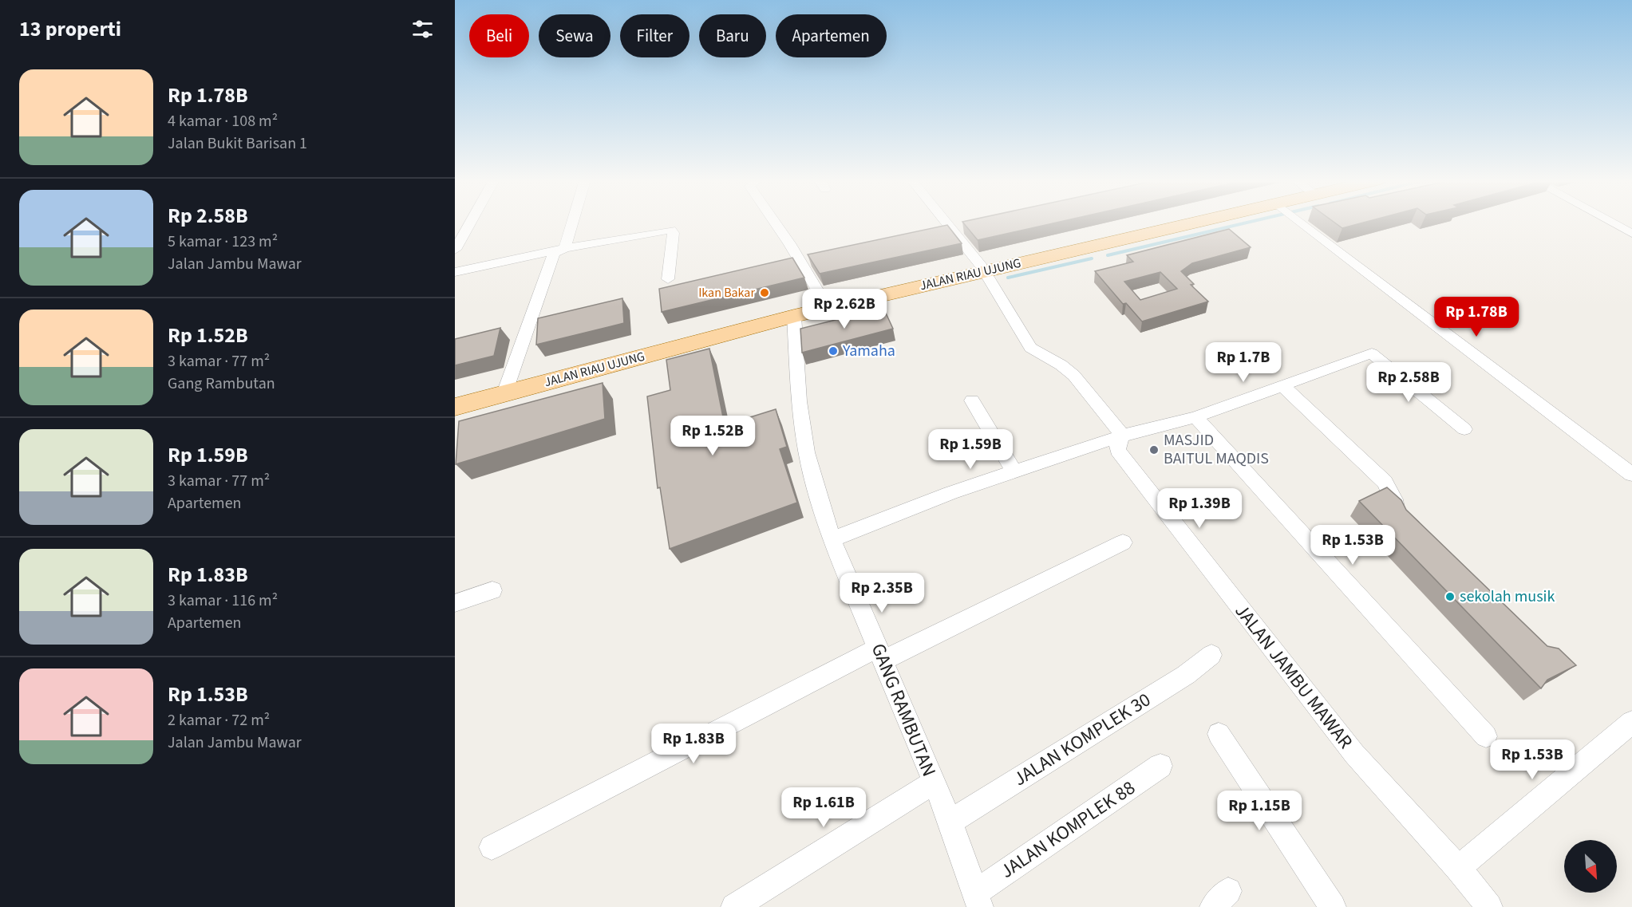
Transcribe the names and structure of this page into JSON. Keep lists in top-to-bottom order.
{
  "streets": {
    "main road": ["JALAN RIAU UJUNG"],
    "street": [
      "JALAN JAMBU MAWAR",
      "GANG RAMBUTAN",
      "JALAN KOMPLEK 30",
      "JALAN KOMPLEK 88"
    ]
  },
  "crossings": [
    ["JALAN RIAU UJUNG", "GANG RAMBUTAN"],
    ["GANG RAMBUTAN", "JALAN KOMPLEK 30"],
    ["GANG RAMBUTAN", "JALAN KOMPLEK 88"]
  ],
  "places": [
    "Ikan Bakar",
    "Yamaha",
    "MASJID BAITUL MAQDIS",
    "sekolah musik"
  ],
  "north": "bottom right",
  "page": {
    "heading": "13 properti",
    "chip": [
      "Beli",
      "Sewa",
      "Filter",
      "Baru",
      "Apartemen"
    ],
    "list": [
      {
        "name": "Rp 1.78B",
        "note": "4 kamar · 108 m² · Jalan Bukit Barisan 1"
      },
      {
        "name": "Rp 2.58B",
        "note": "5 kamar · 123 m² · Jalan Jambu Mawar"
      },
      {
        "name": "Rp 1.52B",
        "note": "3 kamar · 77 m² · Gang Rambutan"
      },
      {
        "name": "Rp 1.59B",
        "note": "3 kamar · 77 m² · Apartemen"
      },
      {
        "name": "Rp 1.83B",
        "note": "3 kamar · 116 m² · Apartemen"
      },
      {
        "name": "Rp 1.53B",
        "note": "2 kamar · 72 m² · Jalan Jambu Mawar"
      }
    ],
    "price": [
      "Rp 2.62B",
      "Rp 1.78B",
      "Rp 1.7B",
      "Rp 2.58B",
      "Rp 1.52B",
      "Rp 1.59B",
      "Rp 1.39B",
      "Rp 1.53B",
      "Rp 2.35B",
      "Rp 1.83B",
      "Rp 1.53B",
      "Rp 1.61B",
      "Rp 1.15B"
    ]
  }
}
